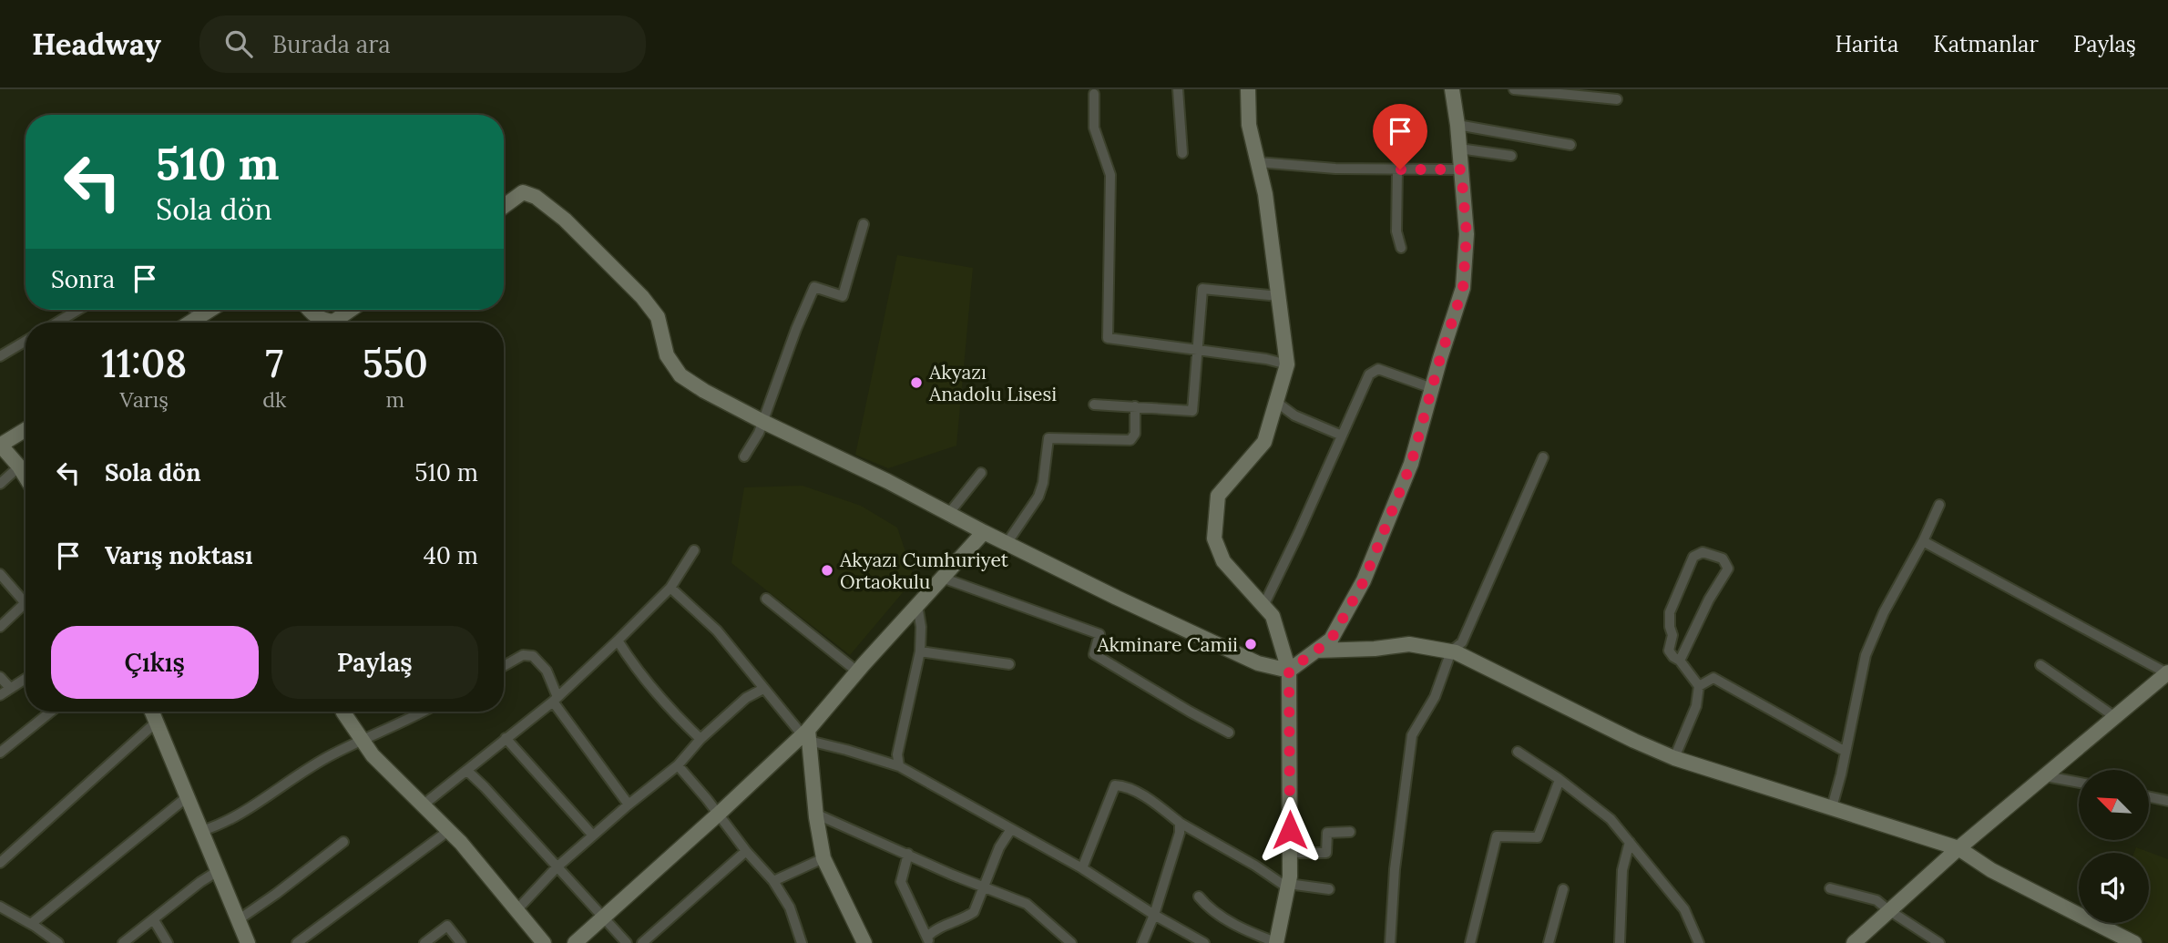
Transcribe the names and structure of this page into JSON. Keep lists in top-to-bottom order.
{
  "places": ["Akyazı Anadolu Lisesi", "Akyazı Cumhuriyet Ortaokulu", "Akminare Camii"],
  "north": "top left",
  "page": {
    "header": "Headway",
    "search": "Burada ara",
    "nav": ["Harita", "Katmanlar", "Paylaş"],
    "turn": ["510 m", "Sola dön"],
    "then": "Sonra",
    "eta": [
      "11:08",
      "Varış",
      "7",
      "dk",
      "550",
      "m"
    ],
    "list": [
      {
        "name": "Sola dön",
        "value": "510 m"
      },
      {
        "name": "Varış noktası",
        "value": "40 m"
      }
    ],
    "buttons": ["Çıkış", "Paylaş"]
  }
}
